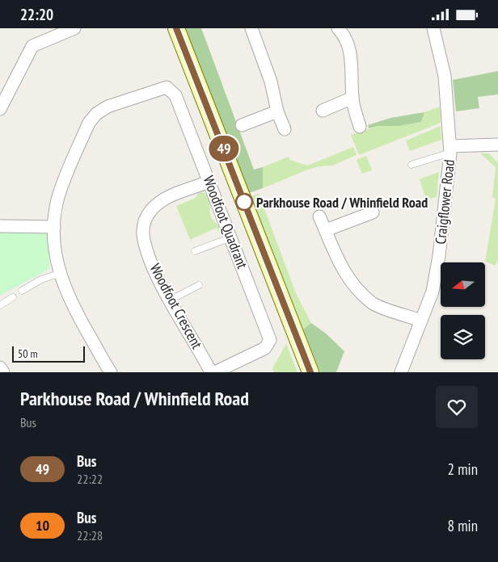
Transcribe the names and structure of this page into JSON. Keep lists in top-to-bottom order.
{
  "streets": {
    "street": ["Craigflower Road", "Woodfoot Quadrant", "Woodfoot Crescent"]
  },
  "crossings": [
    ["Woodfoot Quadrant", "Woodfoot Crescent"]
  ],
  "places": ["Parkhouse Road / Whinfield Road"],
  "lines": ["bus line 49"],
  "scale_bar": "50 m",
  "north": "left",
  "page": {
    "status": "22:20",
    "on_map": "49",
    "scale": "50 m",
    "heading": ["Parkhouse Road / Whinfield Road", "Bus"],
    "list": [
      {
        "mark": "49",
        "name": "Bus",
        "note": "22:22",
        "value": "2 min"
      },
      {
        "mark": "10",
        "name": "Bus",
        "note": "22:28",
        "value": "8 min"
      }
    ]
  }
}
